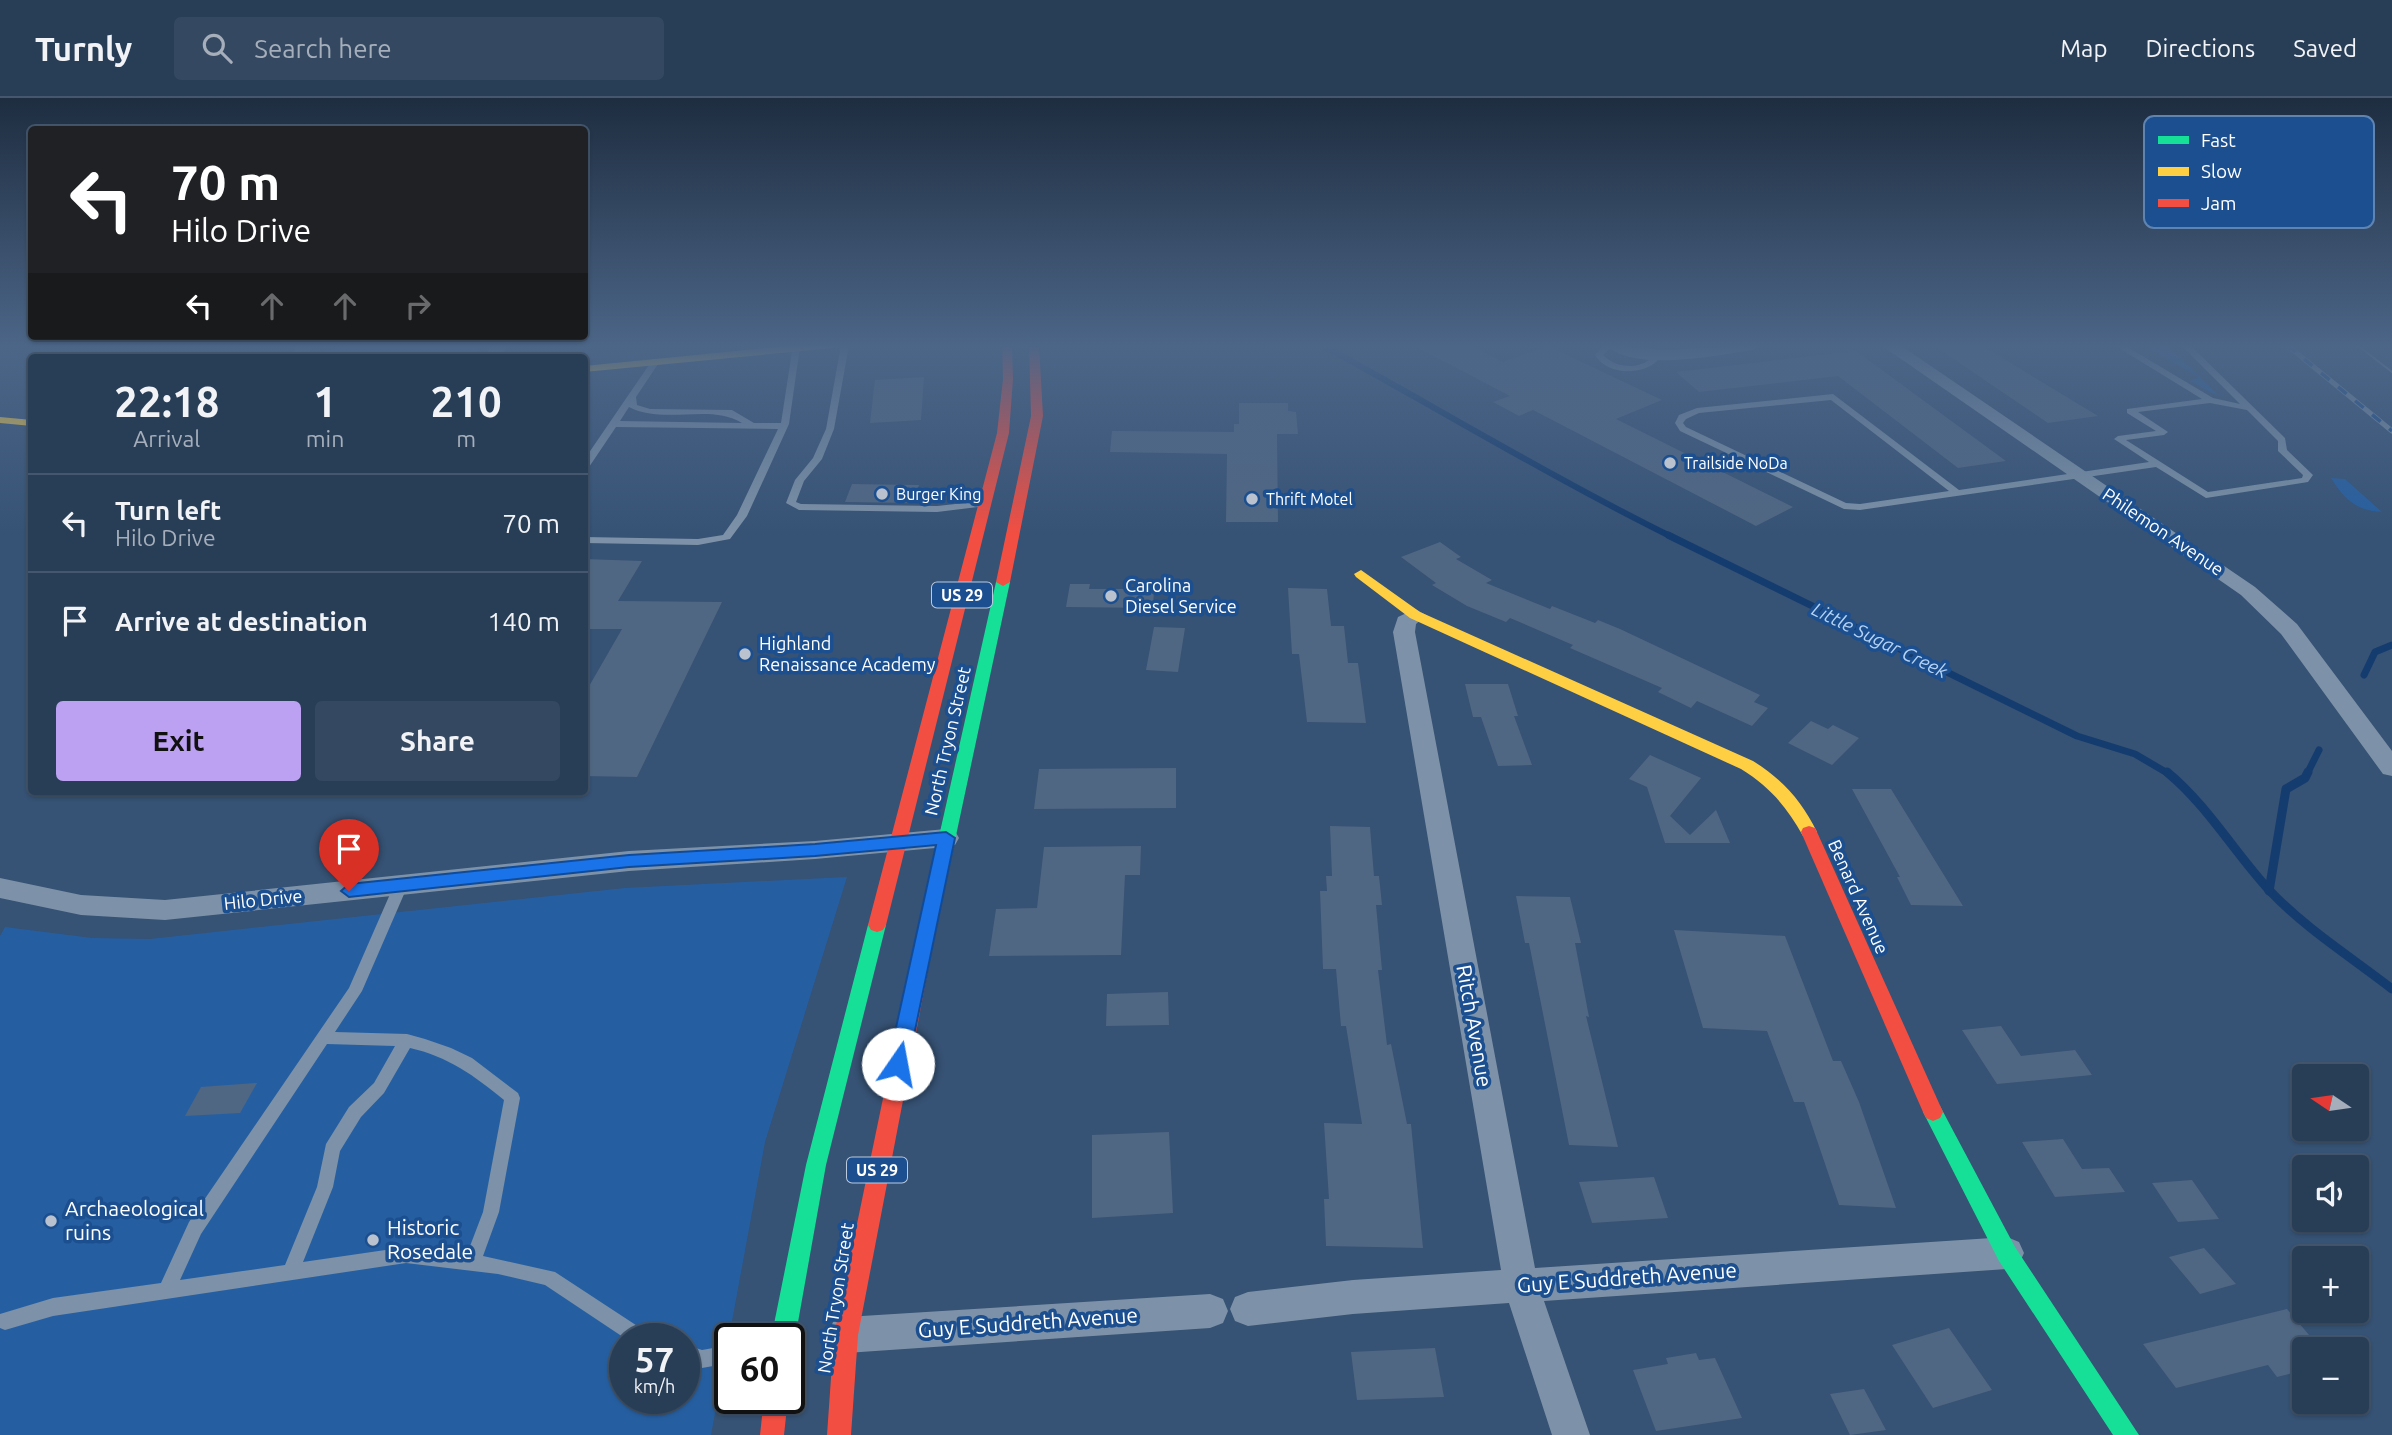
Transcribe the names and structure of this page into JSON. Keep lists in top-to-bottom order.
{
  "streets": {
    "main road": ["US 29", "North Tryon Street", "Benard Avenue"],
    "street": [
      "Philemon Avenue",
      "Hilo Drive",
      "Ritch Avenue",
      "Guy E Suddreth Avenue"
    ]
  },
  "crossings": [
    ["North Tryon Street", "Hilo Drive"],
    ["North Tryon Street", "Guy E Suddreth Avenue"],
    ["Benard Avenue", "Ritch Avenue"],
    ["Benard Avenue", "Guy E Suddreth Avenue"],
    ["Ritch Avenue", "Guy E Suddreth Avenue"]
  ],
  "water": ["Little Sugar Creek"],
  "places": [
    "Trailside NoDa",
    "Burger King",
    "Thrift Motel",
    "Carolina Diesel Service",
    "Highland Renaissance Academy",
    "Archaeological ruins",
    "Historic Rosedale"
  ],
  "legend": ["Fast", "Slow", "Jam"],
  "north": "left",
  "page": {
    "header": "Turnly",
    "search": "Search here",
    "nav": ["Map", "Directions", "Saved"],
    "turn": ["70 m", "Hilo Drive"],
    "eta": [
      "22:18",
      "Arrival",
      "1",
      "min",
      "210",
      "m"
    ],
    "list": [
      {
        "name": "Turn left",
        "note": "Hilo Drive",
        "value": "70 m"
      },
      {
        "name": "Arrive at destination",
        "value": "140 m"
      }
    ],
    "buttons": ["Exit", "Share"],
    "map_buttons": ["+", "−"],
    "speed": "57 km/h",
    "limit": "60"
  }
}
